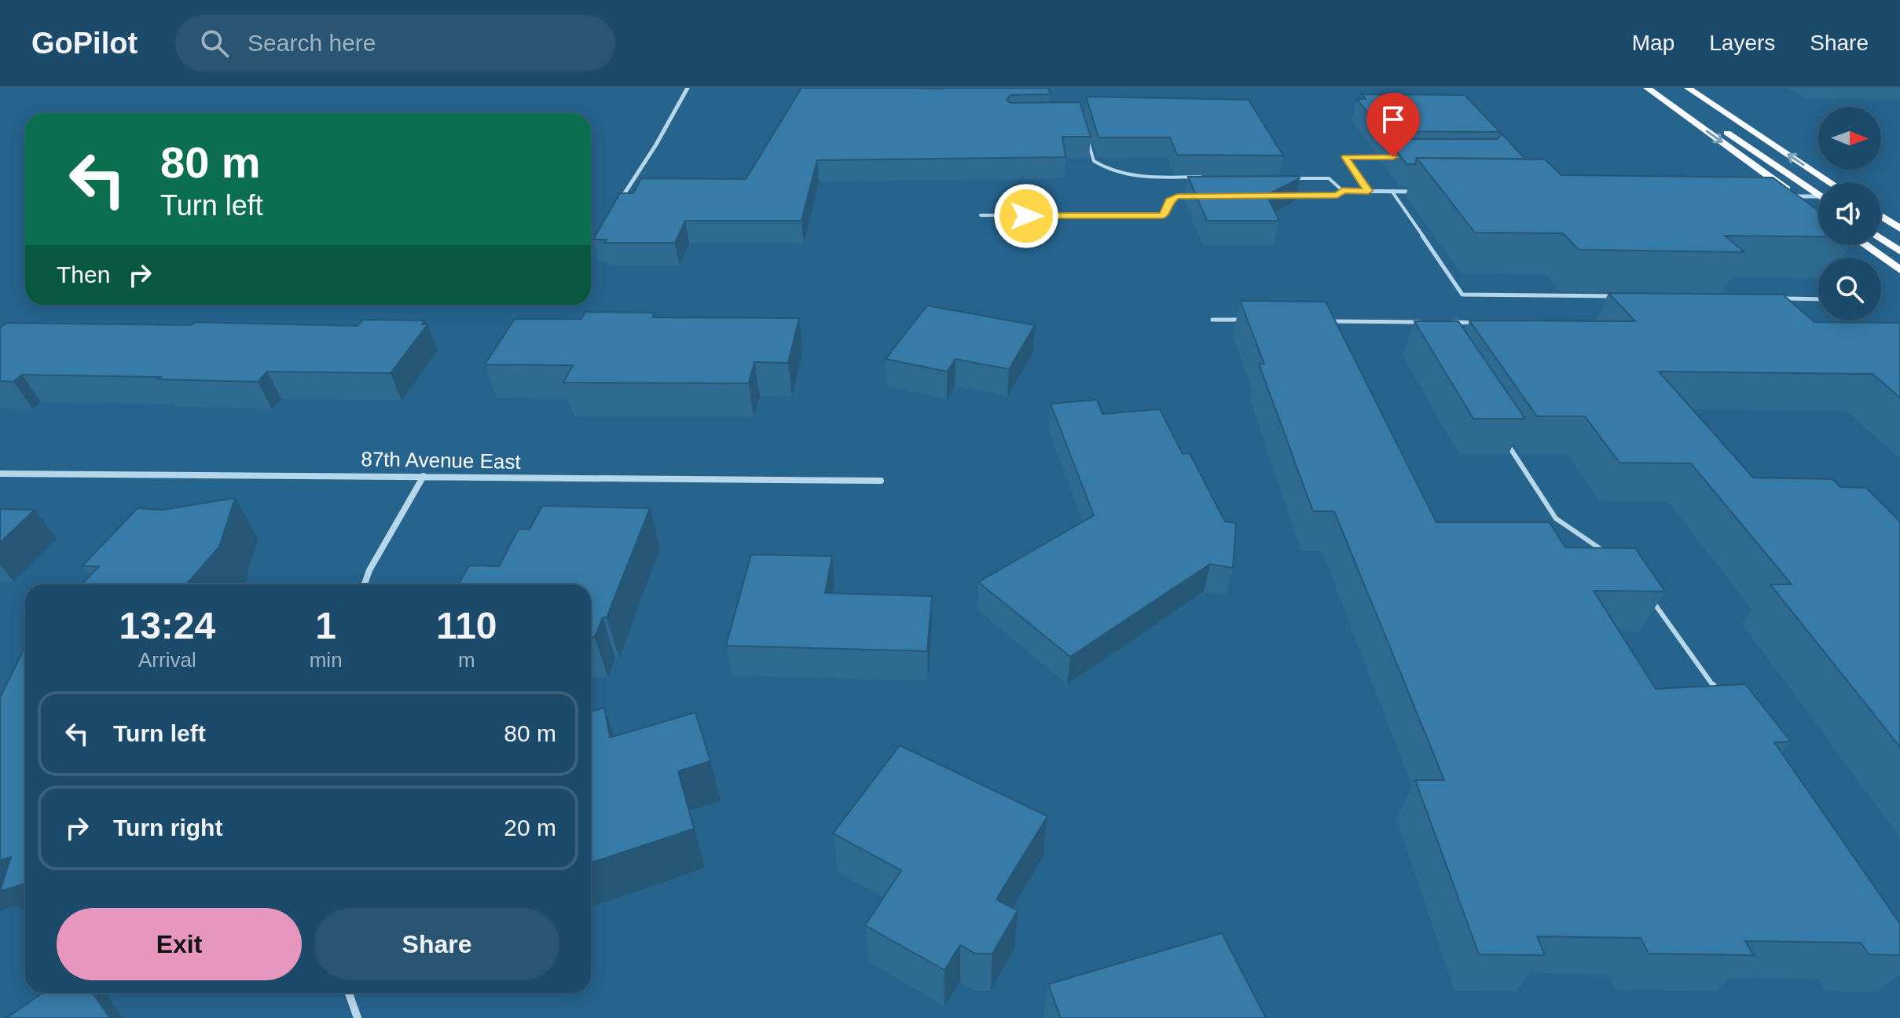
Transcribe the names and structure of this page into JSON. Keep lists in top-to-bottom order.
{
  "streets": {
    "street": ["87th Avenue East"]
  },
  "north": "right",
  "page": {
    "header": "GoPilot",
    "search": "Search here",
    "nav": ["Map", "Layers", "Share"],
    "turn": ["80 m", "Turn left"],
    "then": "Then",
    "eta": [
      "13:24",
      "Arrival",
      "1",
      "min",
      "110",
      "m"
    ],
    "list": [
      {
        "name": "Turn left",
        "value": "80 m"
      },
      {
        "name": "Turn right",
        "value": "20 m"
      }
    ],
    "buttons": ["Exit", "Share"]
  }
}
